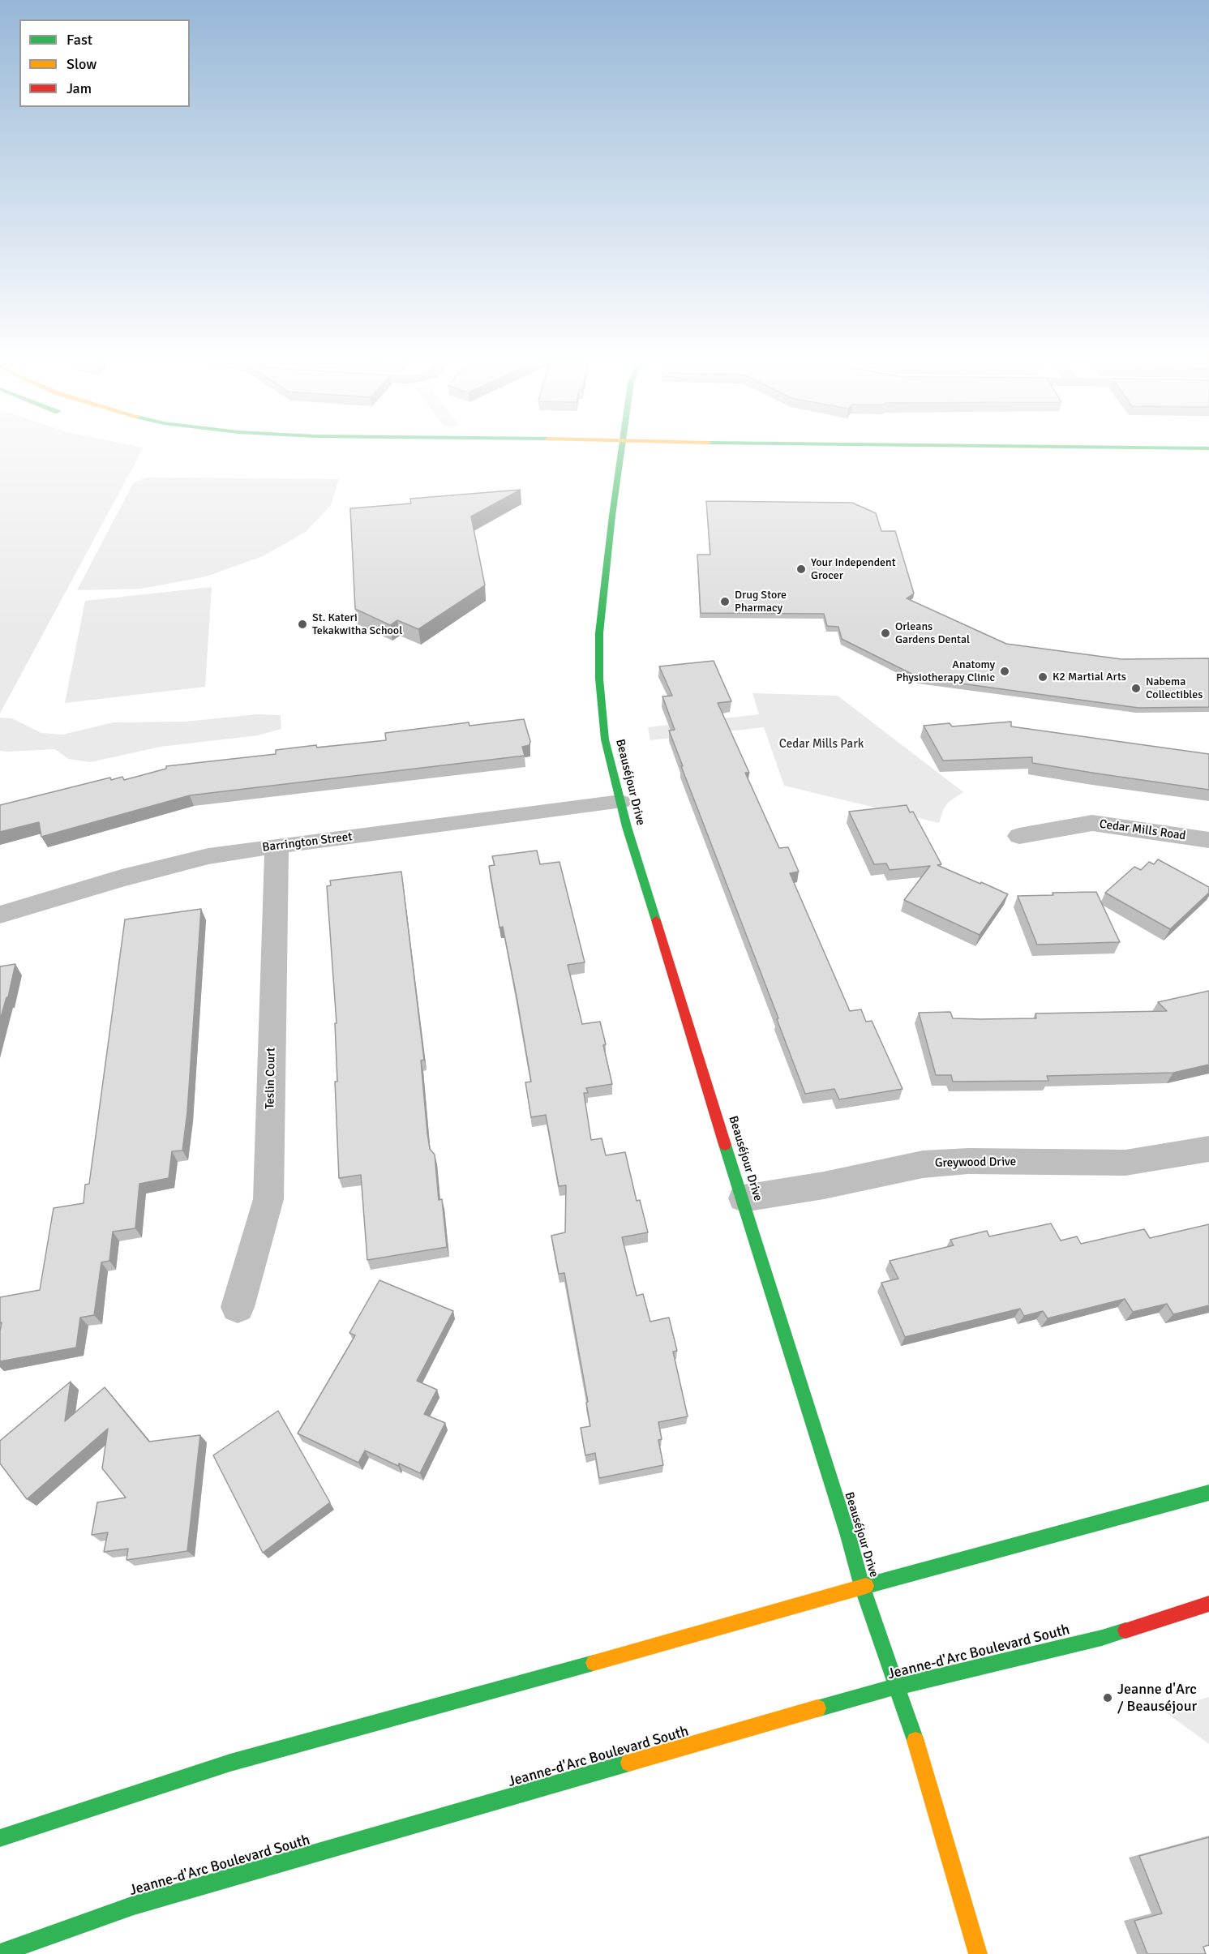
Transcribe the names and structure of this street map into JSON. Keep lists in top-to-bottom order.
{
  "streets": {
    "main road": ["Beauséjour Drive", "Jeanne-d'Arc Boulevard South"],
    "street": [
      "Cedar Mills Road",
      "Barrington Street",
      "Teslin Court",
      "Greywood Drive"
    ]
  },
  "crossings": [
    ["Beauséjour Drive", "Barrington Street"],
    ["Beauséjour Drive", "Greywood Drive"],
    ["Beauséjour Drive", "Jeanne-d'Arc Boulevard South"],
    ["Barrington Street", "Teslin Court"]
  ],
  "parks": ["Cedar Mills Park"],
  "places": [
    "Your Independent Grocer",
    "Drug Store Pharmacy",
    "St. Kateri Tekakwitha School",
    "Orleans Gardens Dental",
    "Anatomy Physiotherapy Clinic",
    "K2 Martial Arts",
    "Nabema Collectibles",
    "Jeanne d'Arc / Beauséjour"
  ],
  "legend": ["Fast", "Slow", "Jam"]
}
